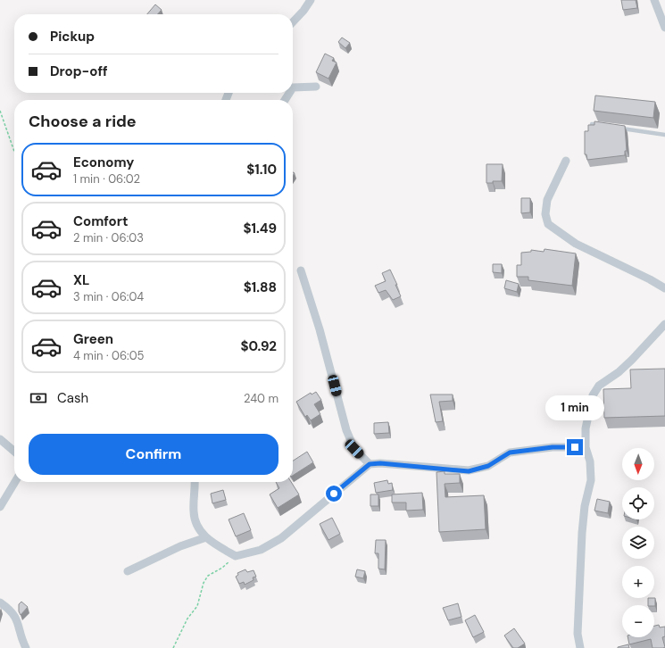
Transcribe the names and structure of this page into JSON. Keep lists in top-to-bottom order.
{
  "north": "bottom",
  "page": {
    "banner": ["Pickup", "Drop-off"],
    "heading": "Choose a ride",
    "list": [
      {
        "name": "Economy",
        "note": "1 min · 06:02",
        "value": "$1.10"
      },
      {
        "name": "Comfort",
        "note": "2 min · 06:03",
        "value": "$1.49"
      },
      {
        "name": "XL",
        "note": "3 min · 06:04",
        "value": "$1.88"
      },
      {
        "name": "Green",
        "note": "4 min · 06:05",
        "value": "$0.92"
      }
    ],
    "pay": ["Cash", "240 m"],
    "bubble": "1 min",
    "buttons": "Confirm",
    "map_buttons": ["+", "−"]
  }
}
